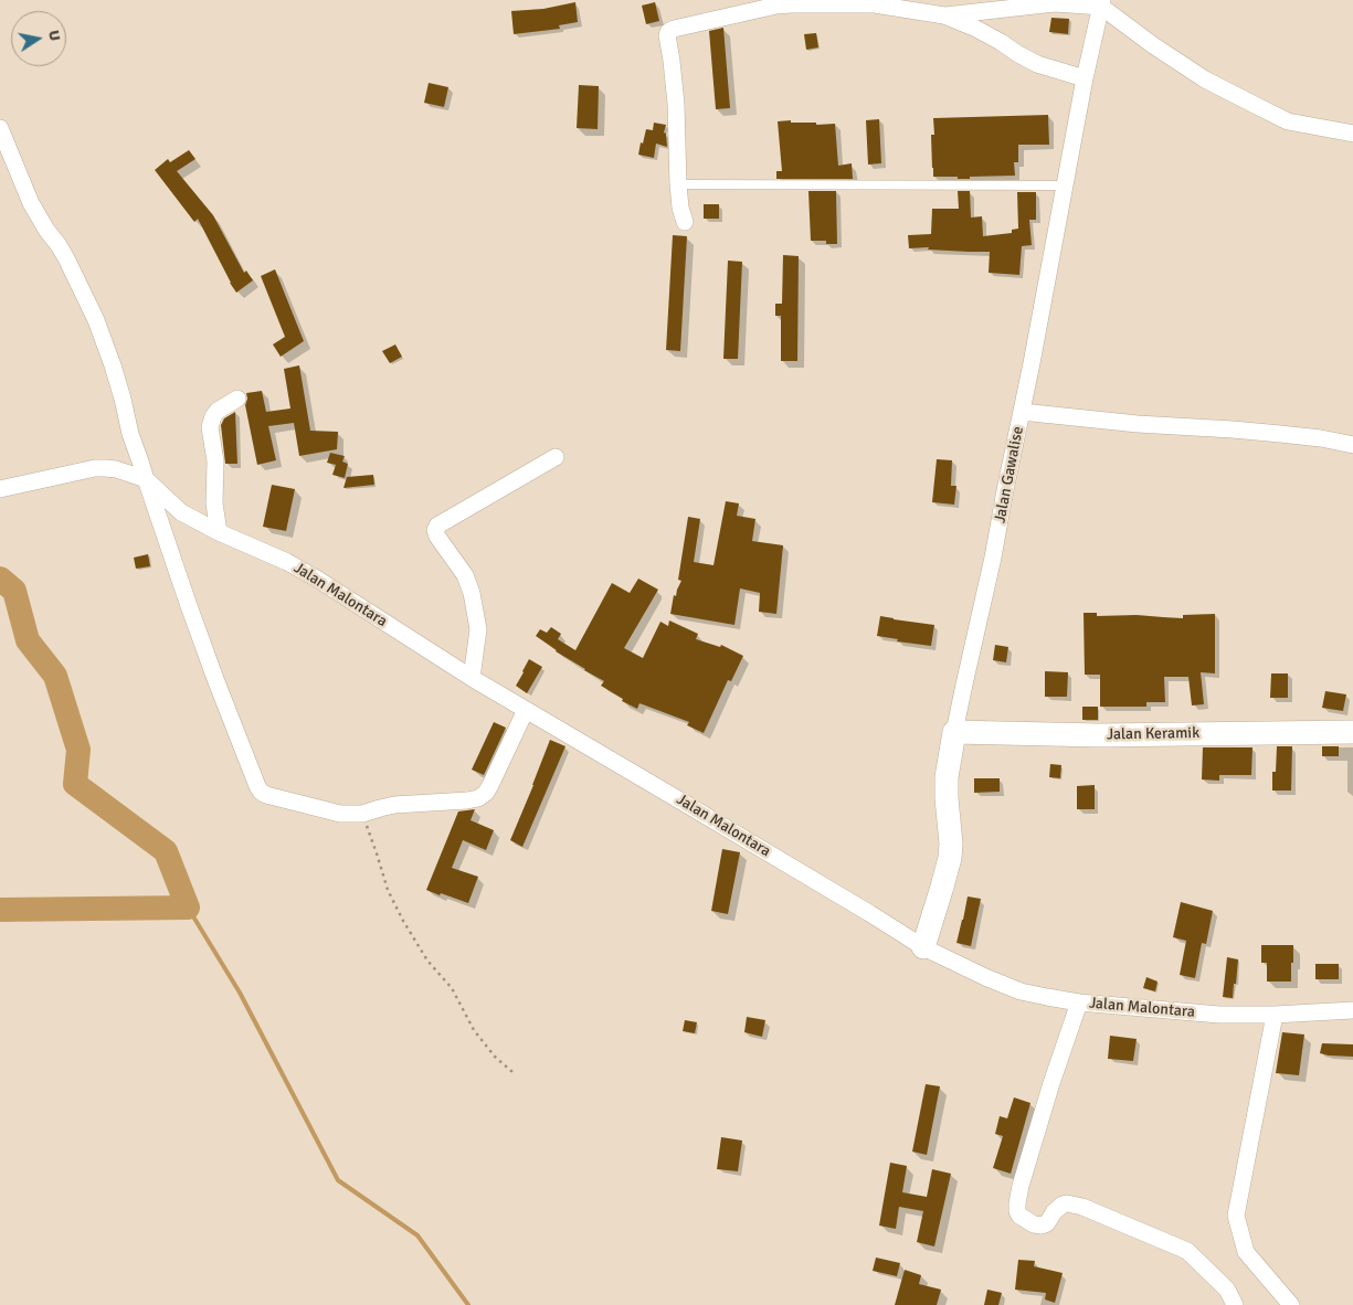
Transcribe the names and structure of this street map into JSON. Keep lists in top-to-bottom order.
{
  "streets": {
    "street": ["Jalan Gawalise", "Jalan Malontara", "Jalan Keramik"]
  },
  "crossings": [
    ["Jalan Gawalise", "Jalan Malontara"],
    ["Jalan Gawalise", "Jalan Keramik"]
  ],
  "north": "right"
}
